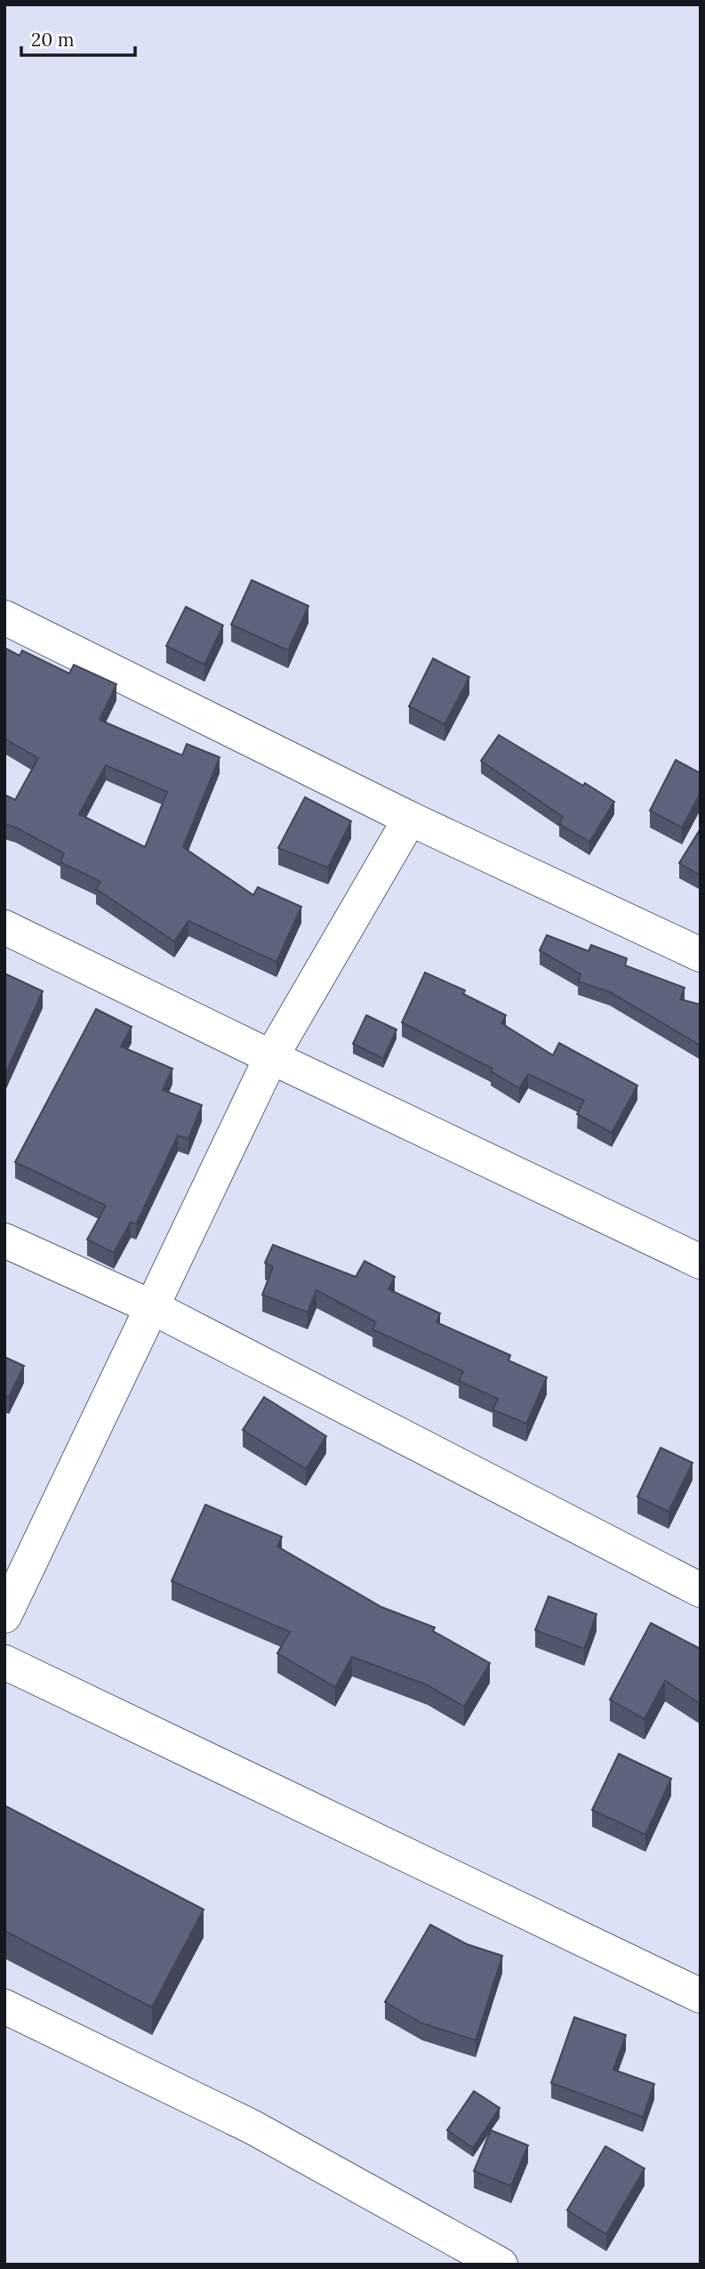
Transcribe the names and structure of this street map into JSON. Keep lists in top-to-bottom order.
{
  "scale_bar": "20 m"
}
